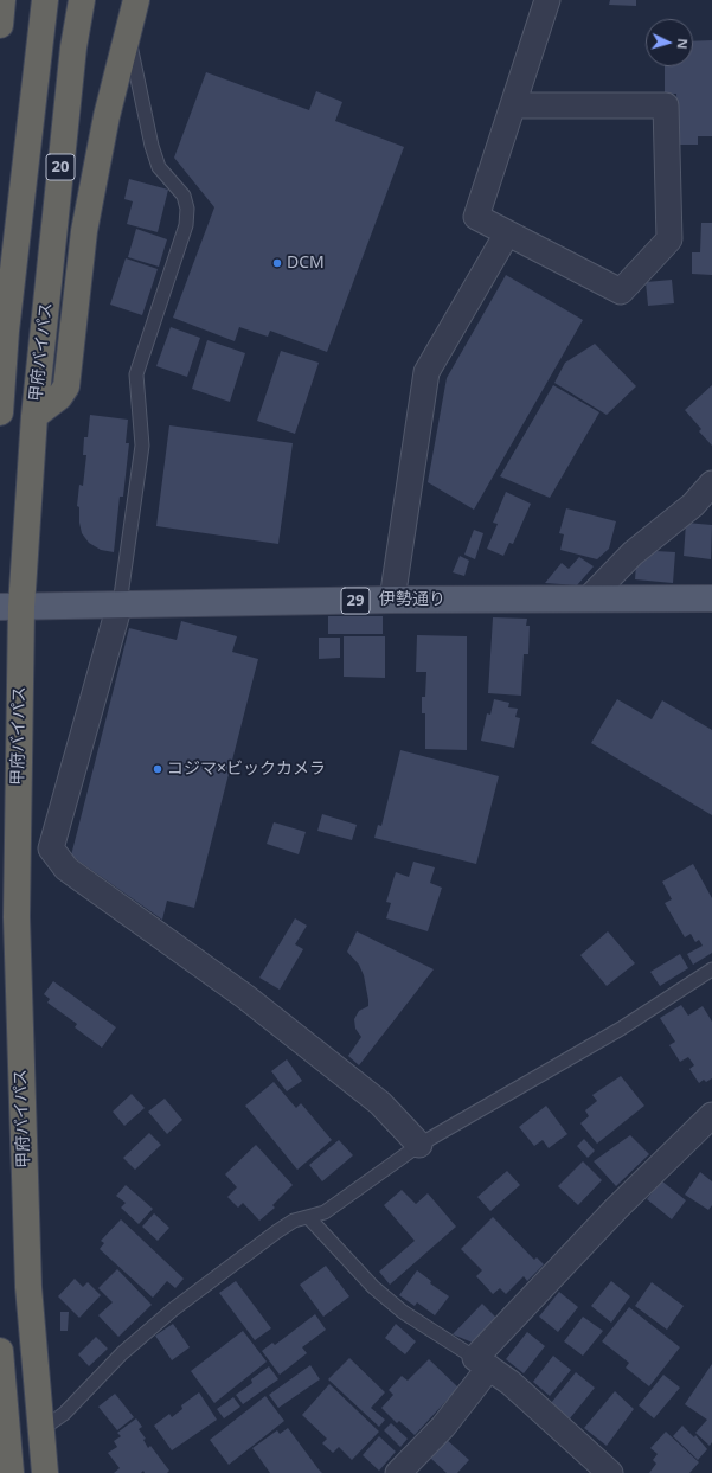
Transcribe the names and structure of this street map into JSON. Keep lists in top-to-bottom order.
{
  "streets": {
    "highway": ["20", "甲府バイパス"],
    "main road": ["伊勢通り", "29"]
  },
  "crossings": [
    ["甲府バイパス", "伊勢通り"]
  ],
  "places": ["DCM", "コジマ×ビックカメラ"],
  "north": "right"
}
